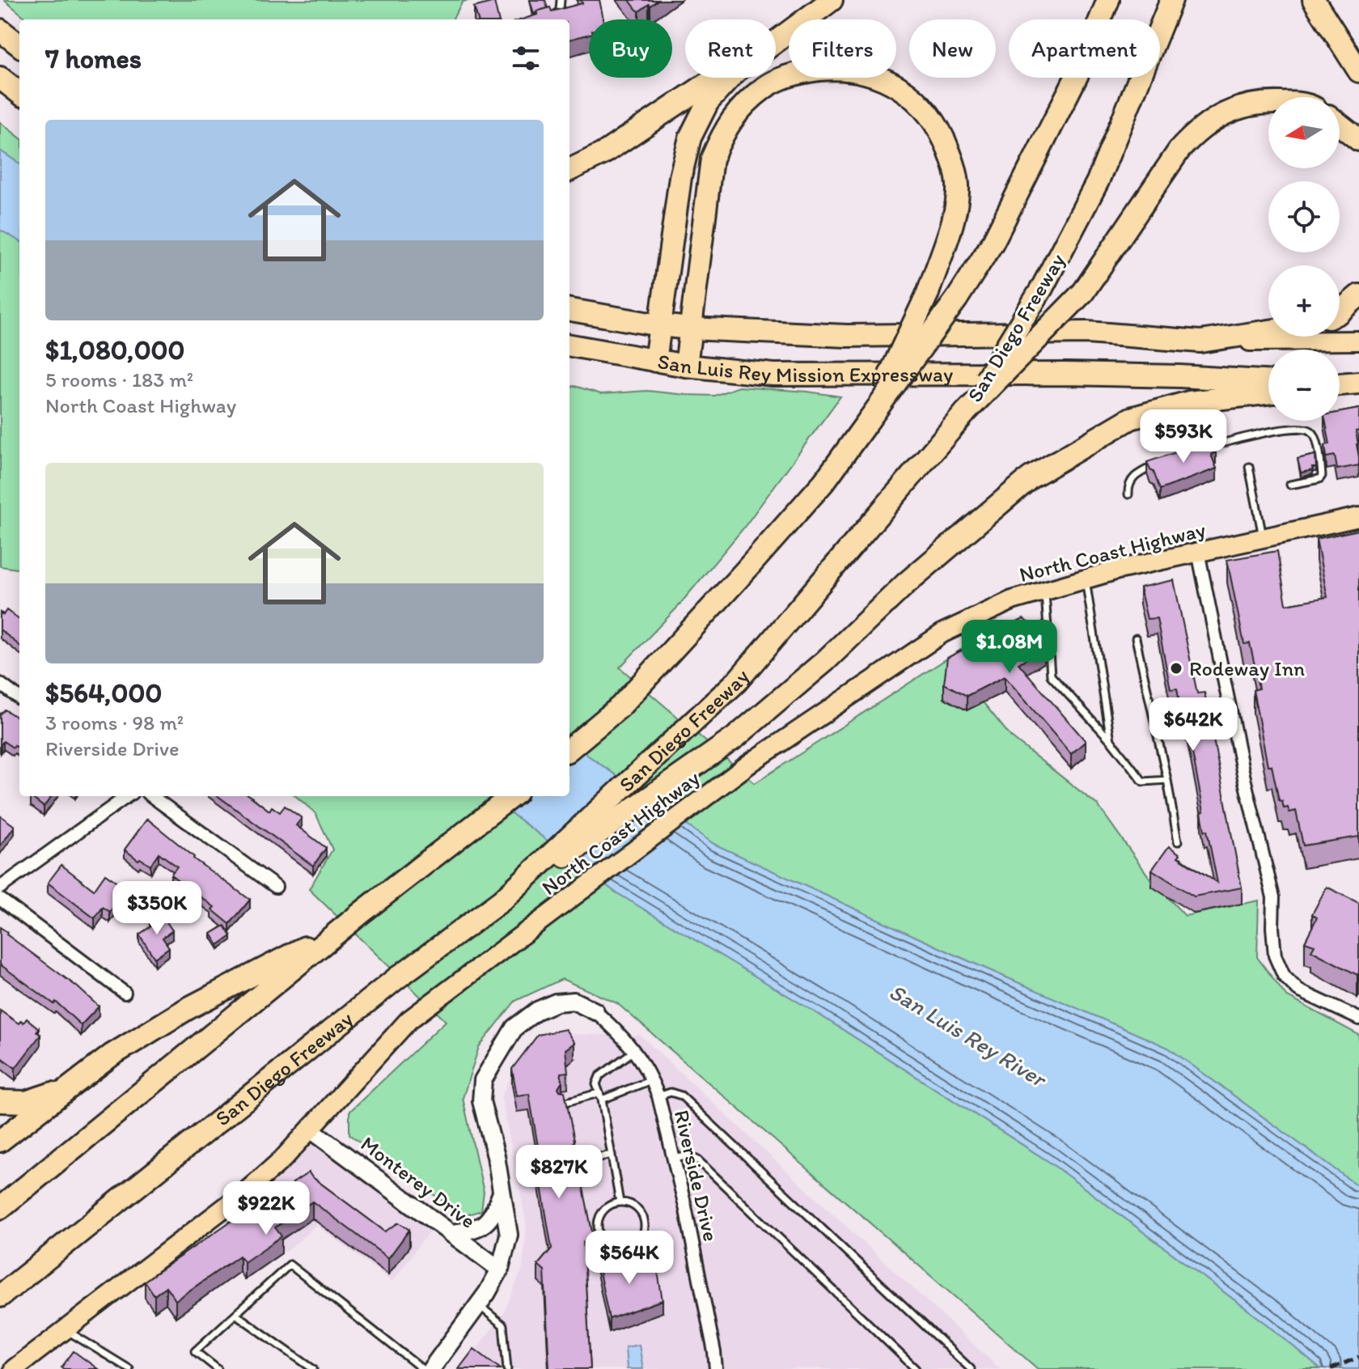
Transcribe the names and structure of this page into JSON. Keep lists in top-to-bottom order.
{
  "streets": {
    "highway": ["San Diego Freeway", "San Luis Rey Mission Expressway"],
    "main road": ["North Coast Highway"],
    "street": ["Riverside Drive", "Monterey Drive"]
  },
  "crossings": [
    ["North Coast Highway", "Monterey Drive"]
  ],
  "water": ["San Luis Rey River"],
  "places": ["Rodeway Inn"],
  "north": "left",
  "page": {
    "chip": [
      "Buy",
      "Rent",
      "Filters",
      "New",
      "Apartment"
    ],
    "heading": "7 homes",
    "map_buttons": ["+", "−"],
    "list": [
      {
        "name": "$1,080,000",
        "note": "5 rooms · 183 m² · North Coast Highway"
      },
      {
        "name": "$564,000",
        "note": "3 rooms · 98 m² · Riverside Drive"
      }
    ],
    "price": [
      "$593K",
      "$1.08M",
      "$642K",
      "$350K",
      "$827K",
      "$922K",
      "$564K"
    ]
  }
}
